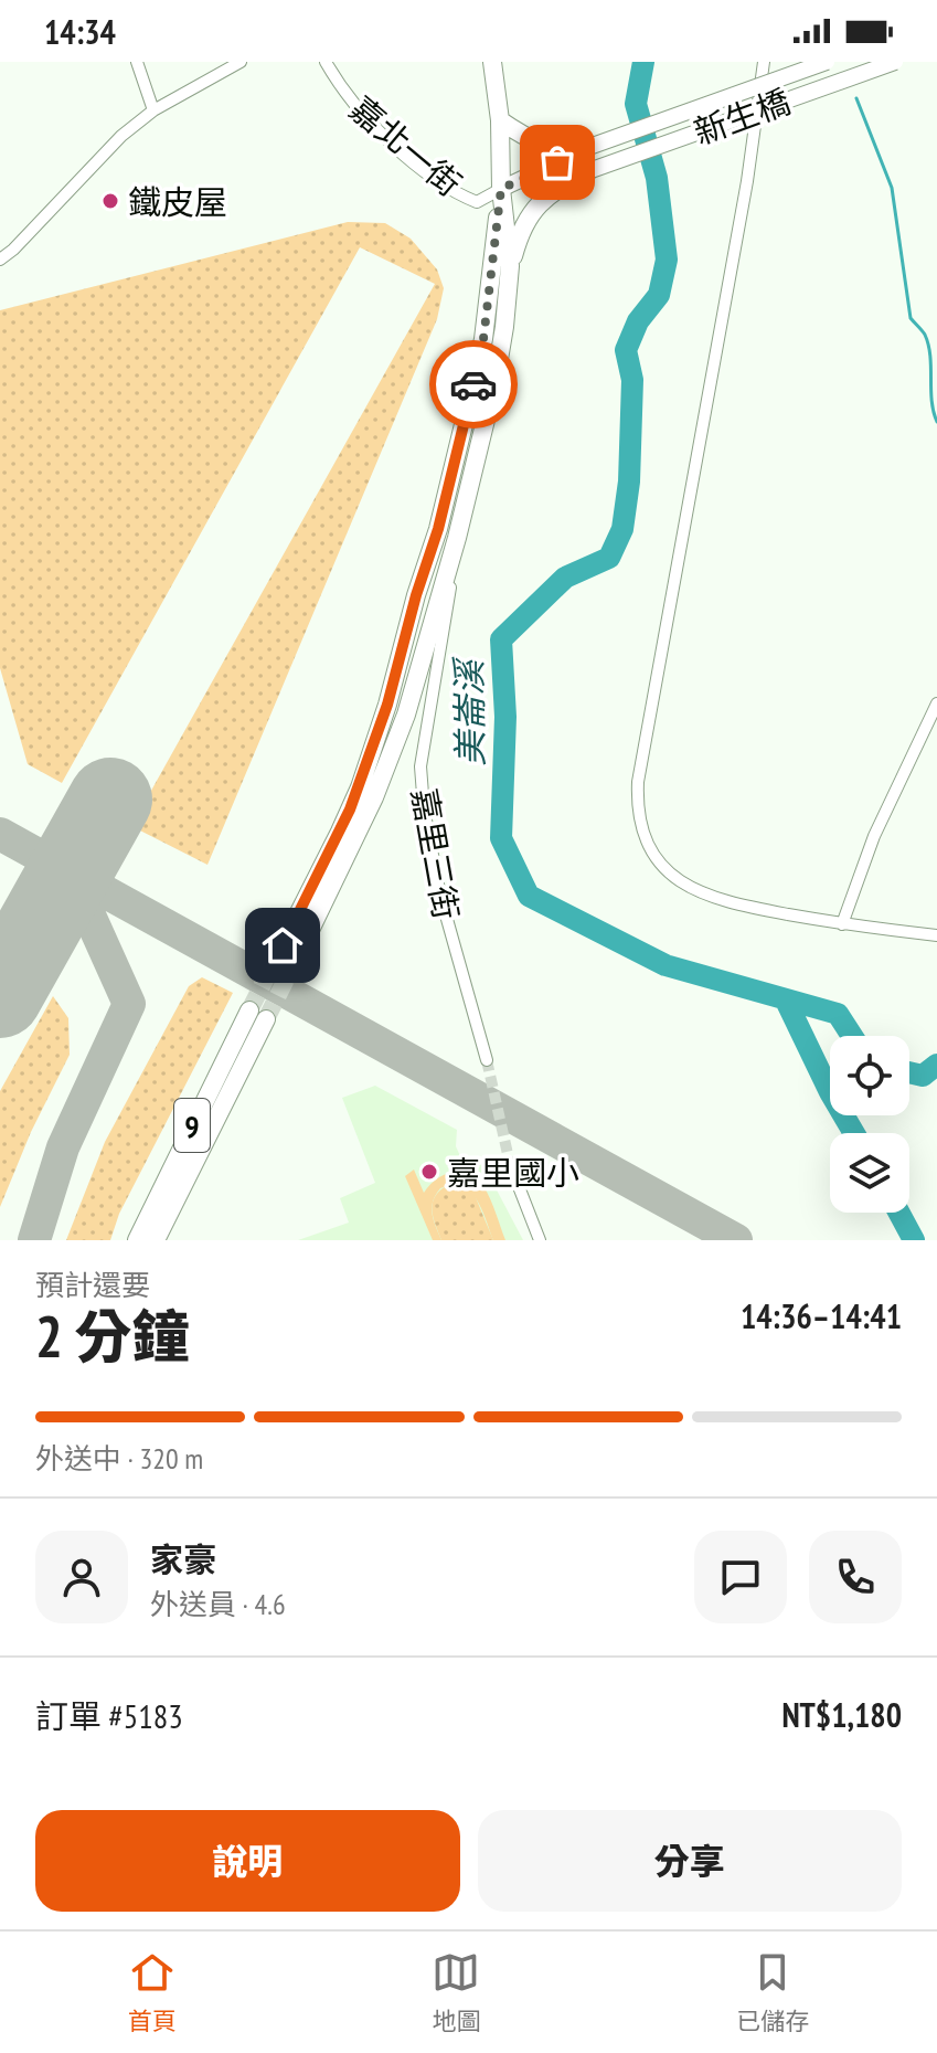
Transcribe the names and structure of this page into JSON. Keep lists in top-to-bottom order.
{
  "streets": {
    "main road": ["9"],
    "street": ["新生橋", "嘉北一街", "嘉里三街"]
  },
  "crossings": [
    ["新生橋", "嘉北一街"]
  ],
  "water": ["美崙溪"],
  "places": ["鐵皮屋", "嘉里國小"],
  "page": {
    "status": "14:34",
    "heading": ["2 分鐘", "預計還要", "14:36–14:41"],
    "panel": [
      "家豪",
      "外送員 · 4.6",
      "訂單 #5183",
      "NT$1,180"
    ],
    "bar": "外送中 · 320 m",
    "buttons": ["說明", "分享"],
    "tabs": ["首頁", "地圖", "已儲存"]
  }
}
